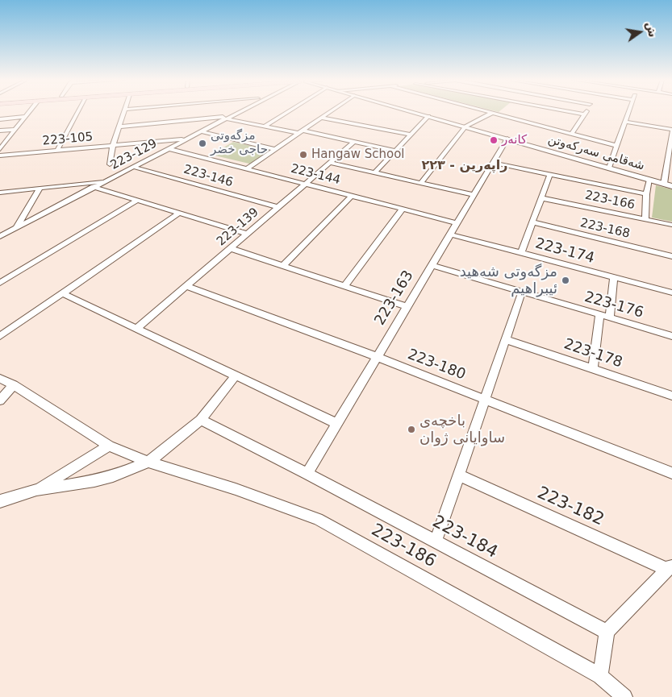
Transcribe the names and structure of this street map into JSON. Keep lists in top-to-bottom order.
{
  "streets": {
    "street": [
      "223-105",
      "شەقامی سەرکەوتن",
      "223-129",
      "223-144",
      "223-146",
      "223-166",
      "223-139",
      "223-168",
      "223-174",
      "223-163",
      "223-176",
      "223-178",
      "223-180",
      "223-182",
      "223-184",
      "223-186"
    ]
  },
  "crossings": [
    ["223-105", "223-129"],
    ["شەقامی سەرکەوتن", "223-163"],
    ["223-129", "223-144"],
    ["223-129", "223-146"],
    ["223-144", "223-139"],
    ["223-144", "223-163"],
    ["223-146", "223-139"],
    ["223-139", "223-180"],
    ["223-174", "223-163"],
    ["223-163", "223-176"],
    ["223-163", "223-180"],
    ["223-163", "223-184"]
  ],
  "districts": ["راپەرین - ٢٢٣"],
  "places": [
    "کانەر",
    "مزگه‌وتی حاجی خضر",
    "Hangaw School",
    "مزگەوتی شەهید ئیبراهیم",
    "باخچەی ساوایانی ژوان"
  ],
  "north": "right"
}
